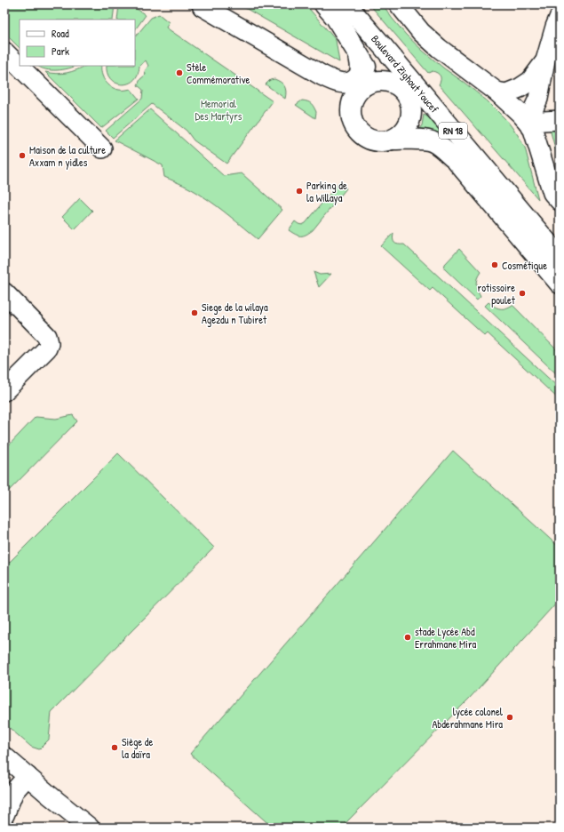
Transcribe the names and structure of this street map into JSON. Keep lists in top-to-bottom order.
{
  "streets": {
    "main road": ["Boulevard Zighout Youcef", "RN 18"]
  },
  "parks": ["Memorial Des Martyrs"],
  "places": [
    "Stèle Commémorative",
    "Maison de la culture Axxam n yidles",
    "Parking de la Willaya",
    "Cosmétique",
    "rotissoire poulet",
    "Siege de la wilaya Agezdu n Tubiret",
    "stade Lycée Abd Errahmane Mira",
    "lycée colonel Abderahmane Mira",
    "Siège de la daïra"
  ],
  "legend": ["Road", "Park"]
}
